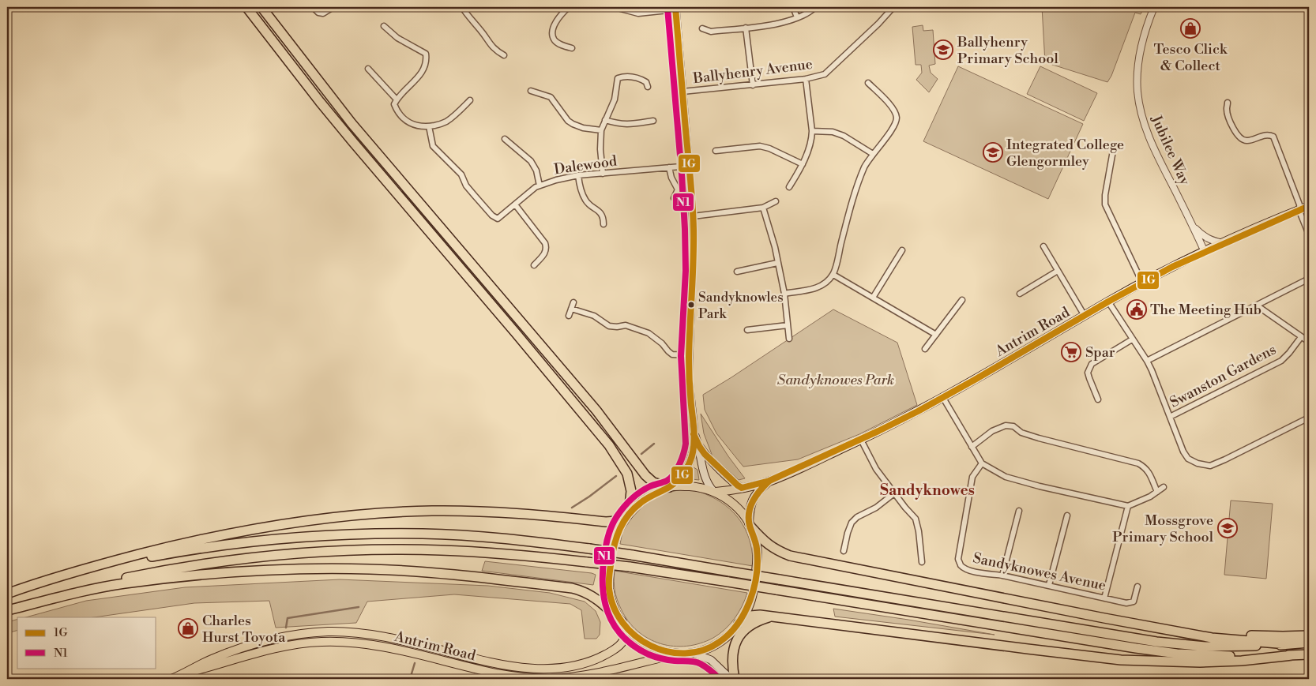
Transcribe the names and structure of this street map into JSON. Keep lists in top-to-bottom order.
{
  "streets": {
    "main road": ["Antrim Road"],
    "street": [
      "Ballyhenry Avenue",
      "Jubilee Way",
      "Dalewood",
      "Swanston Gardens",
      "Sandyknowes Avenue"
    ]
  },
  "crossings": [
    ["Jubilee Way", "Antrim Road"]
  ],
  "districts": ["Sandyknowes"],
  "parks": ["Sandyknowes Park"],
  "places": {
    "shop": ["Tesco Click & Collect", "Charles Hurst Toyota"],
    "school or university": ["Ballyhenry Primary School", "Integrated College Glengormley", "Mossgrove Primary School"],
    "other": ["Sandyknowles Park"],
    "public building": ["The Meeting Hub"],
    "supermarket": ["Spar"]
  },
  "lines": ["transit line 1G", "transit line N1"],
  "legend": ["1G", "N1"]
}
